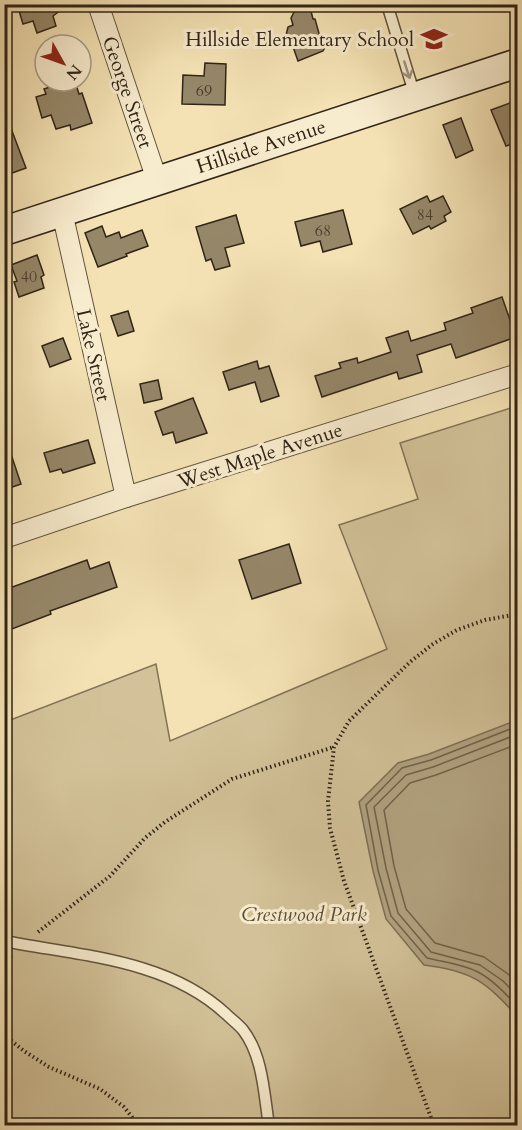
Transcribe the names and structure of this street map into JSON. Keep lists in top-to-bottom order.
{
  "streets": {
    "main road": ["Hillside Avenue"],
    "street": ["George Street", "Lake Street", "West Maple Avenue"]
  },
  "crossings": [
    ["George Street", "Hillside Avenue"],
    ["Hillside Avenue", "Lake Street"],
    ["Lake Street", "West Maple Avenue"]
  ],
  "parks": ["Crestwood Park"],
  "places": {
    "school or university": ["Hillside Elementary School"]
  },
  "house_numbers": [
    "69",
    "84",
    "68",
    "40"
  ],
  "north": "bottom right"
}
